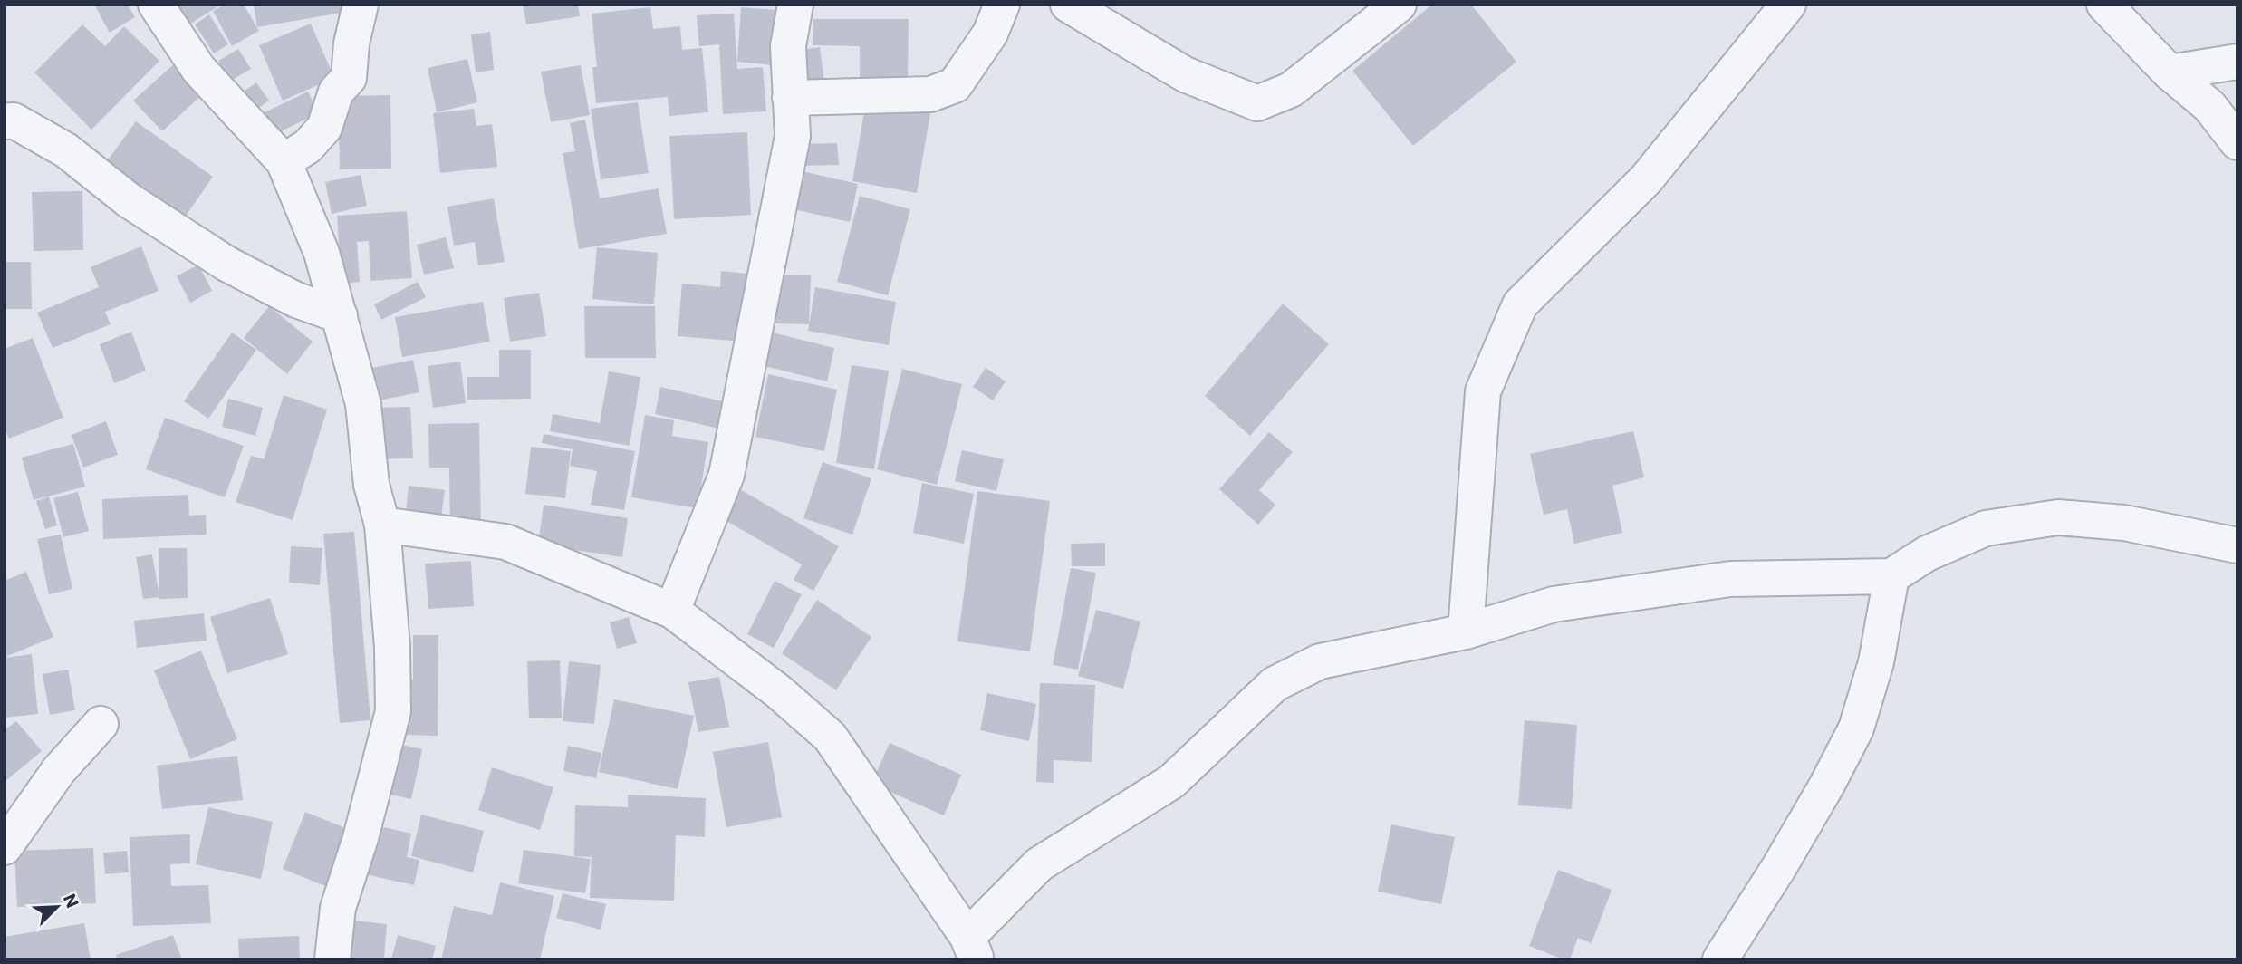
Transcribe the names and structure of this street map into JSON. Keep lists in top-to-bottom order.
{
  "north": "top right"
}
